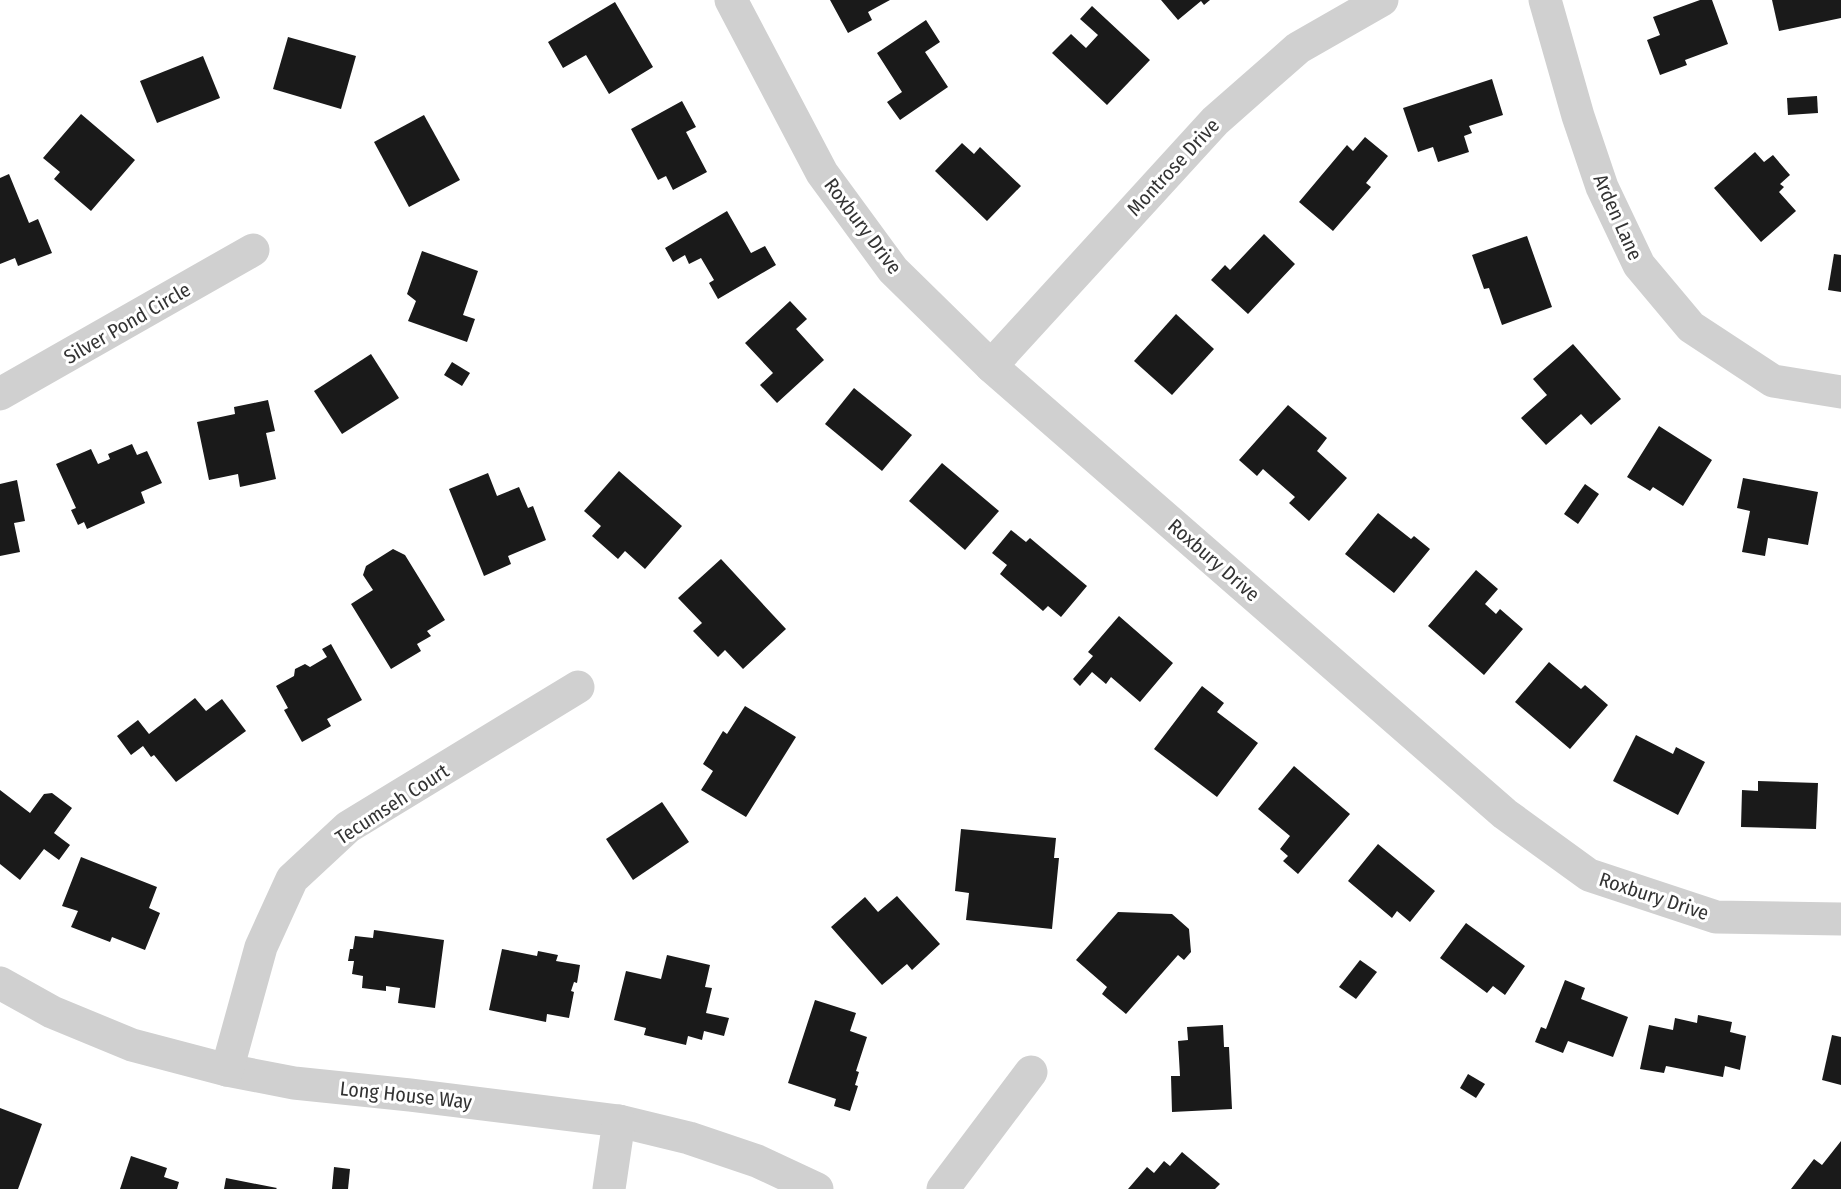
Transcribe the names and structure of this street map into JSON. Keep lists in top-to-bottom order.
{
  "streets": {
    "street": [
      "Montrose Drive",
      "Arden Lane",
      "Roxbury Drive",
      "Silver Pond Circle",
      "Tecumseh Court",
      "Long House Way"
    ]
  },
  "crossings": [
    ["Montrose Drive", "Roxbury Drive"],
    ["Tecumseh Court", "Long House Way"]
  ]
}
